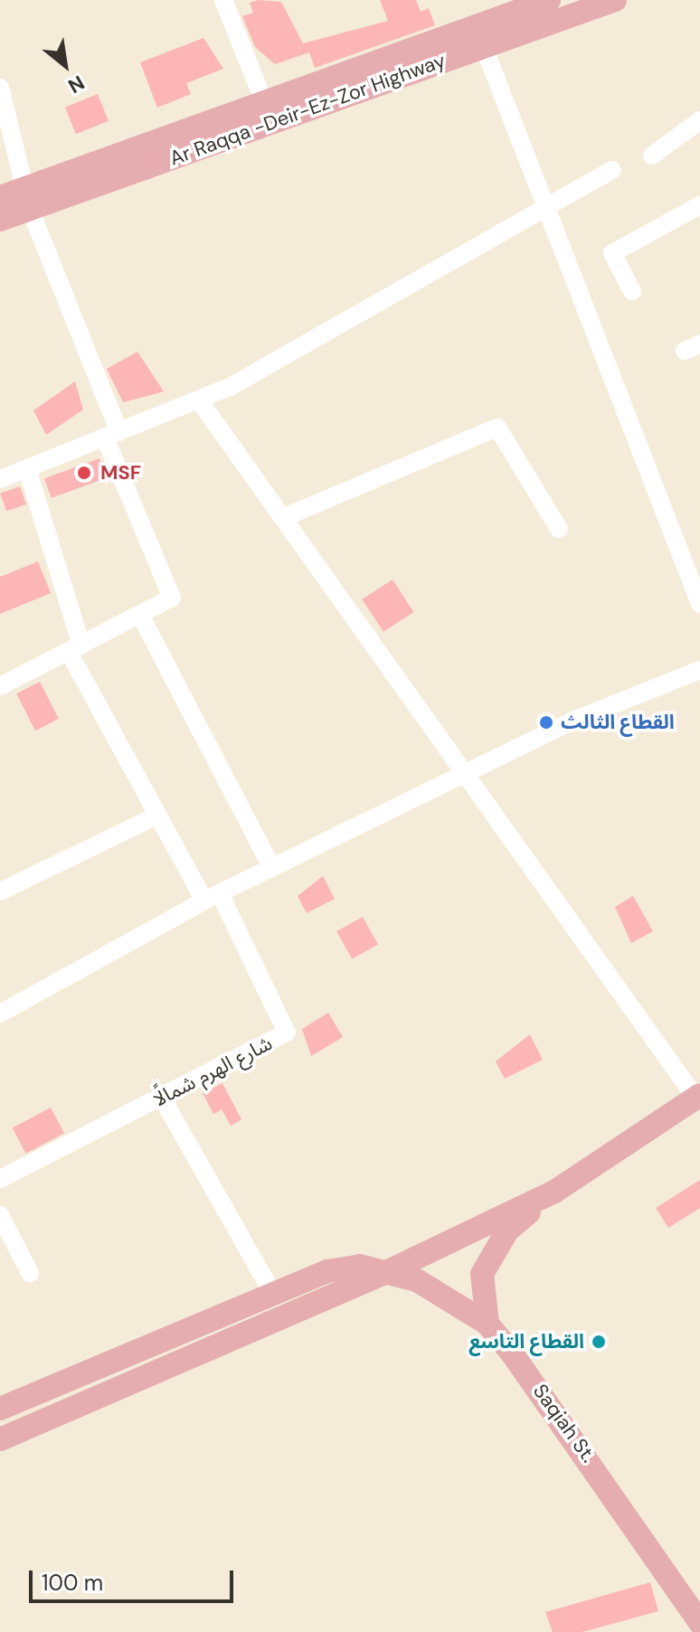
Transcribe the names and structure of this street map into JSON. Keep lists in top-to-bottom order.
{
  "streets": {
    "main road": ["Ar Raqqa -Deir-Ez-Zor Highway", "Saqiah St."],
    "street": ["شارع الهرم شمالًا"]
  },
  "places": ["MSF", "القطاع الثالث", "القطاع التاسع"],
  "scale_bar": "100 m",
  "north": "bottom right"
}
